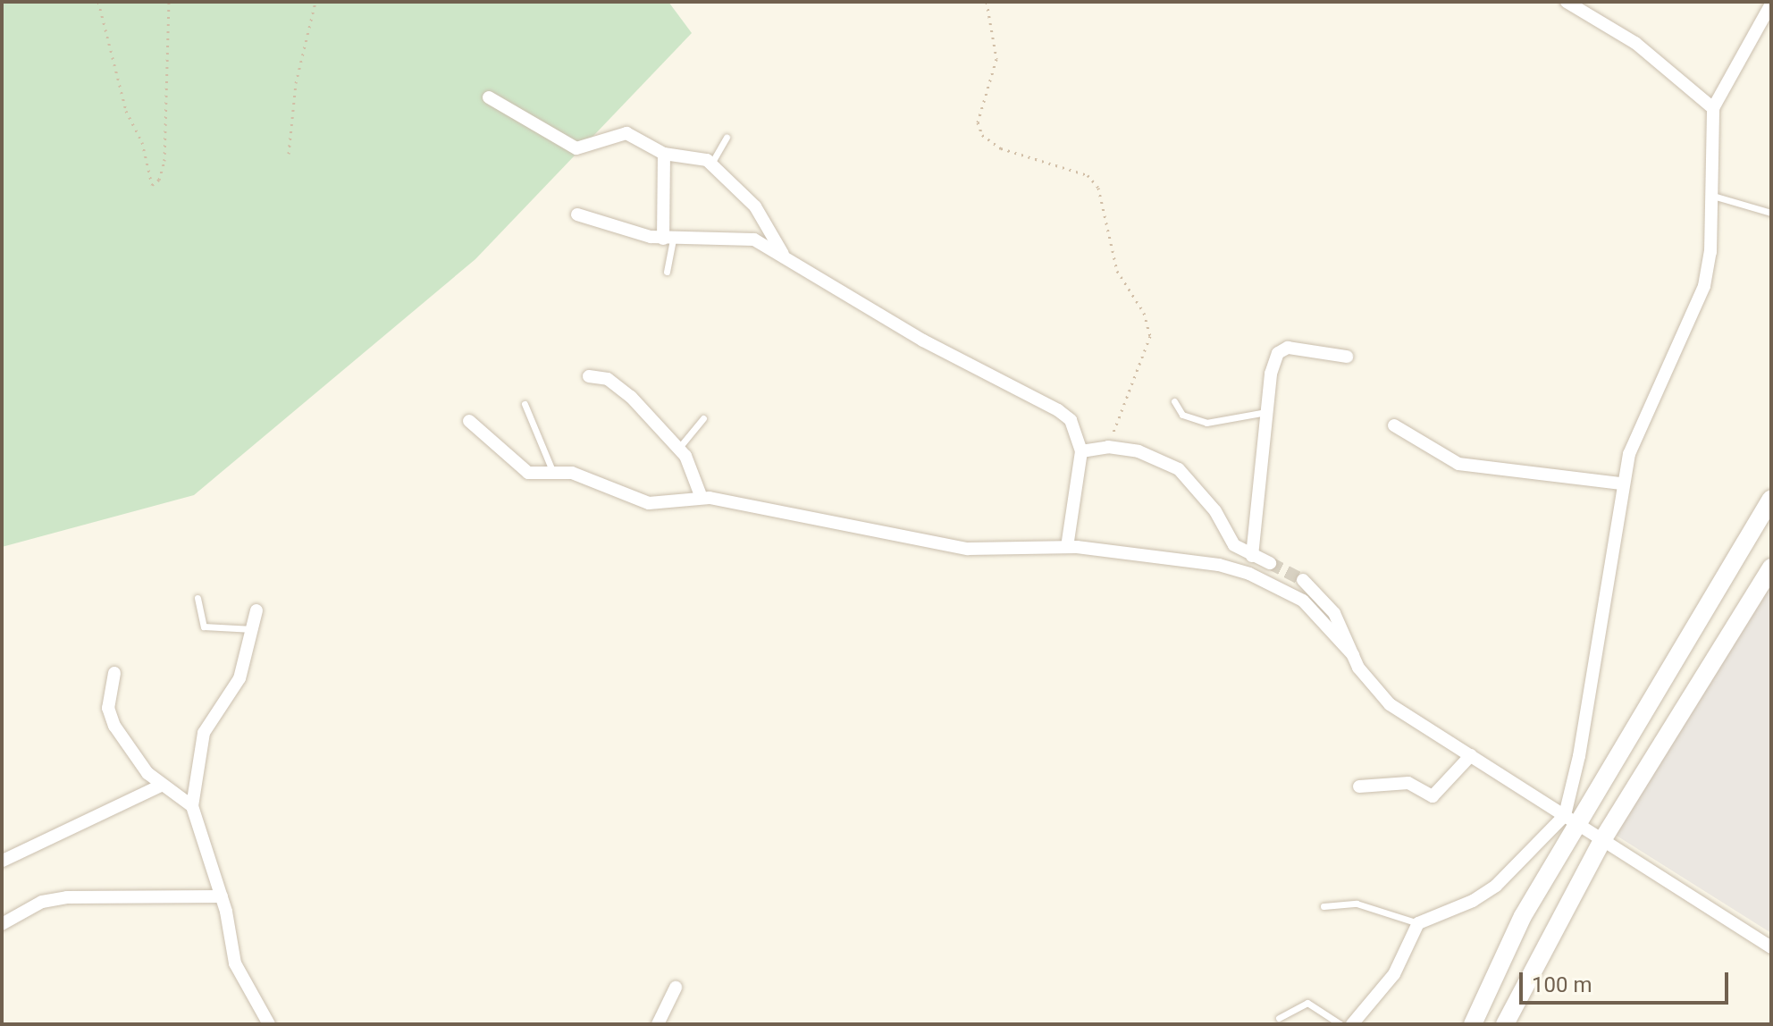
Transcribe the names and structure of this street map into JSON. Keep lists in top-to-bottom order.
{
  "scale_bar": "100 m"
}
